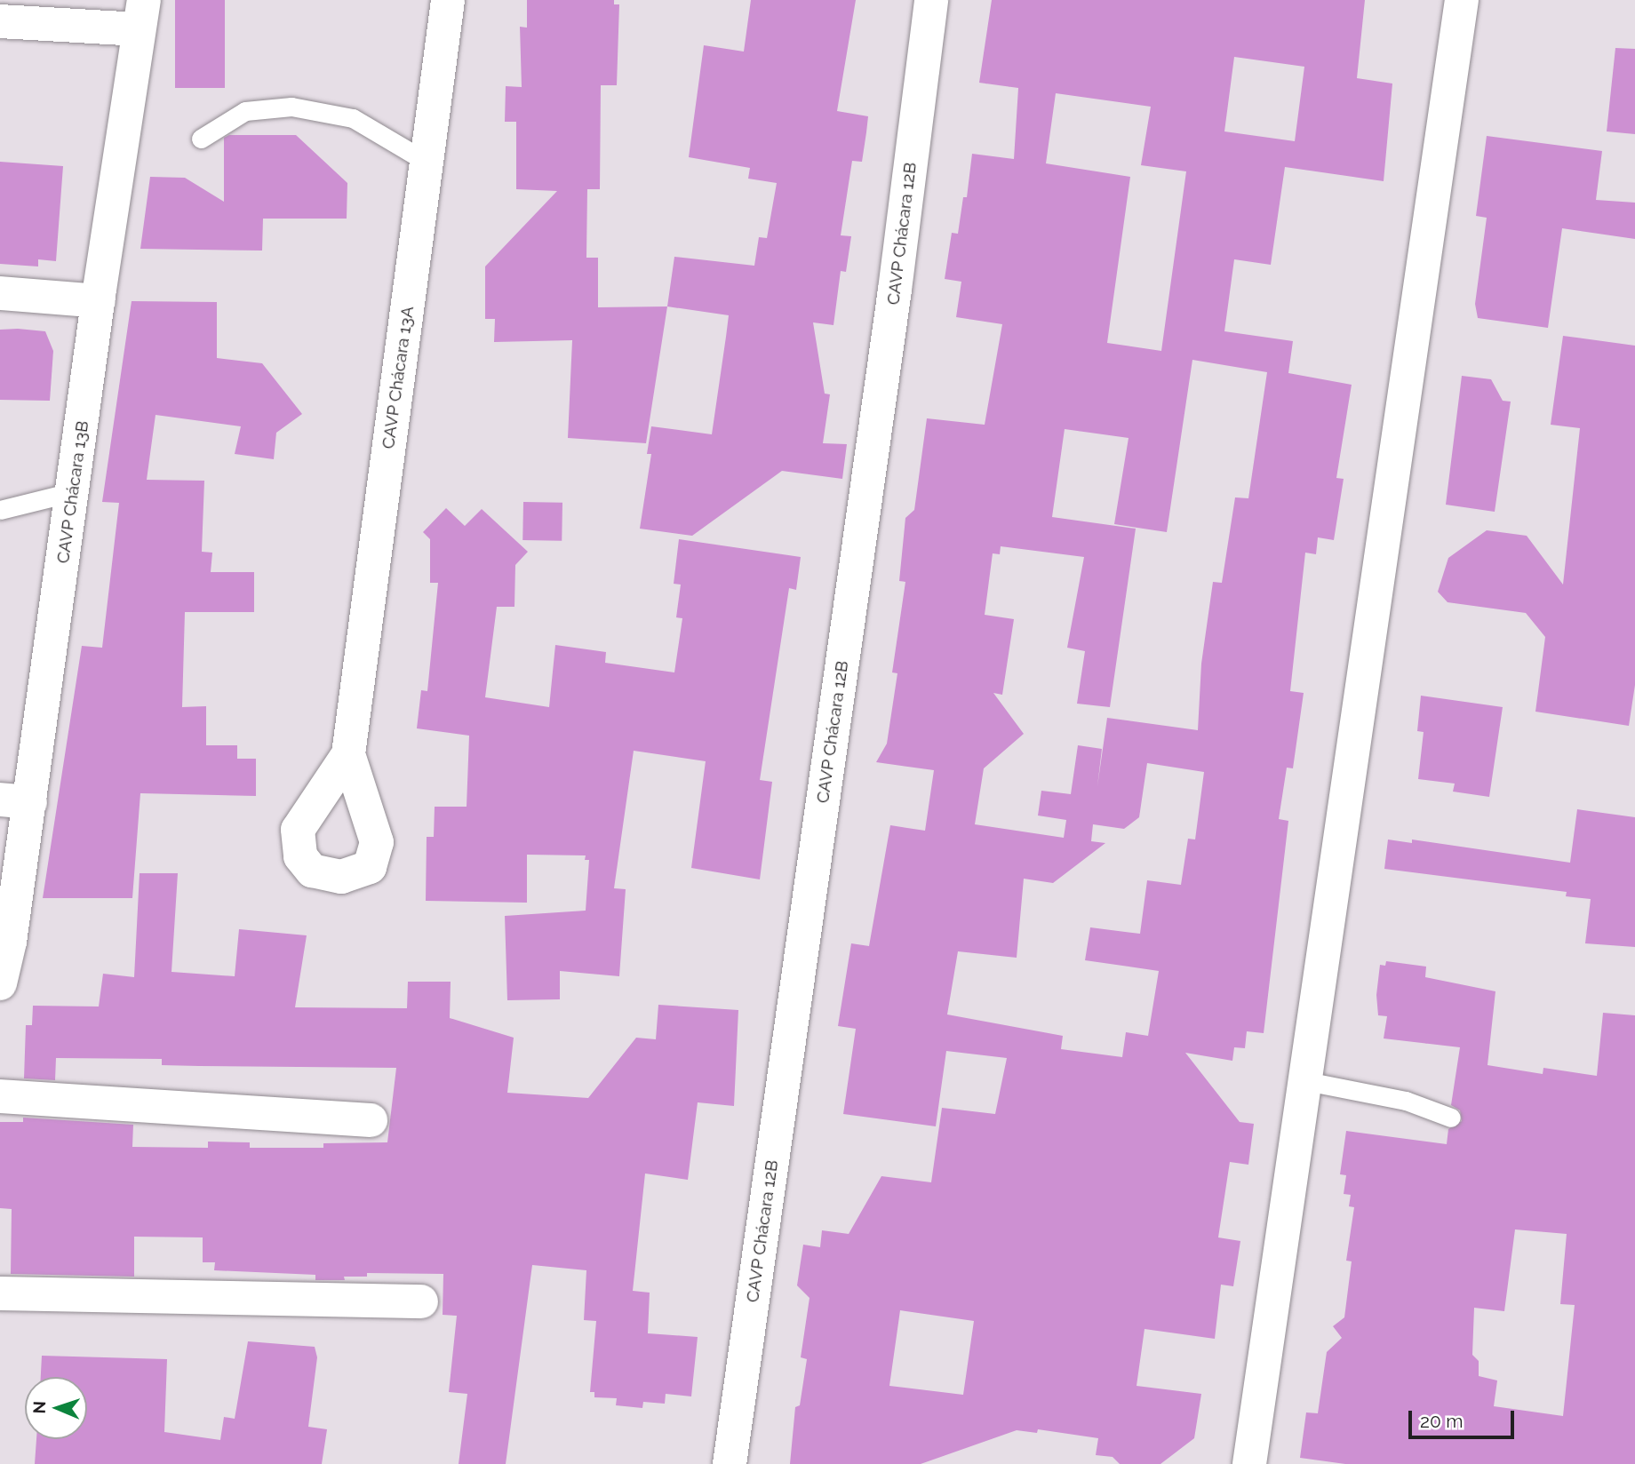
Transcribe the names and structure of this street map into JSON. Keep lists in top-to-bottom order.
{
  "streets": {
    "street": ["CAVP Chácara 12B", "CAVP Chácara 13A", "CAVP Chácara 13B"]
  },
  "scale_bar": "20 m",
  "north": "left"
}
